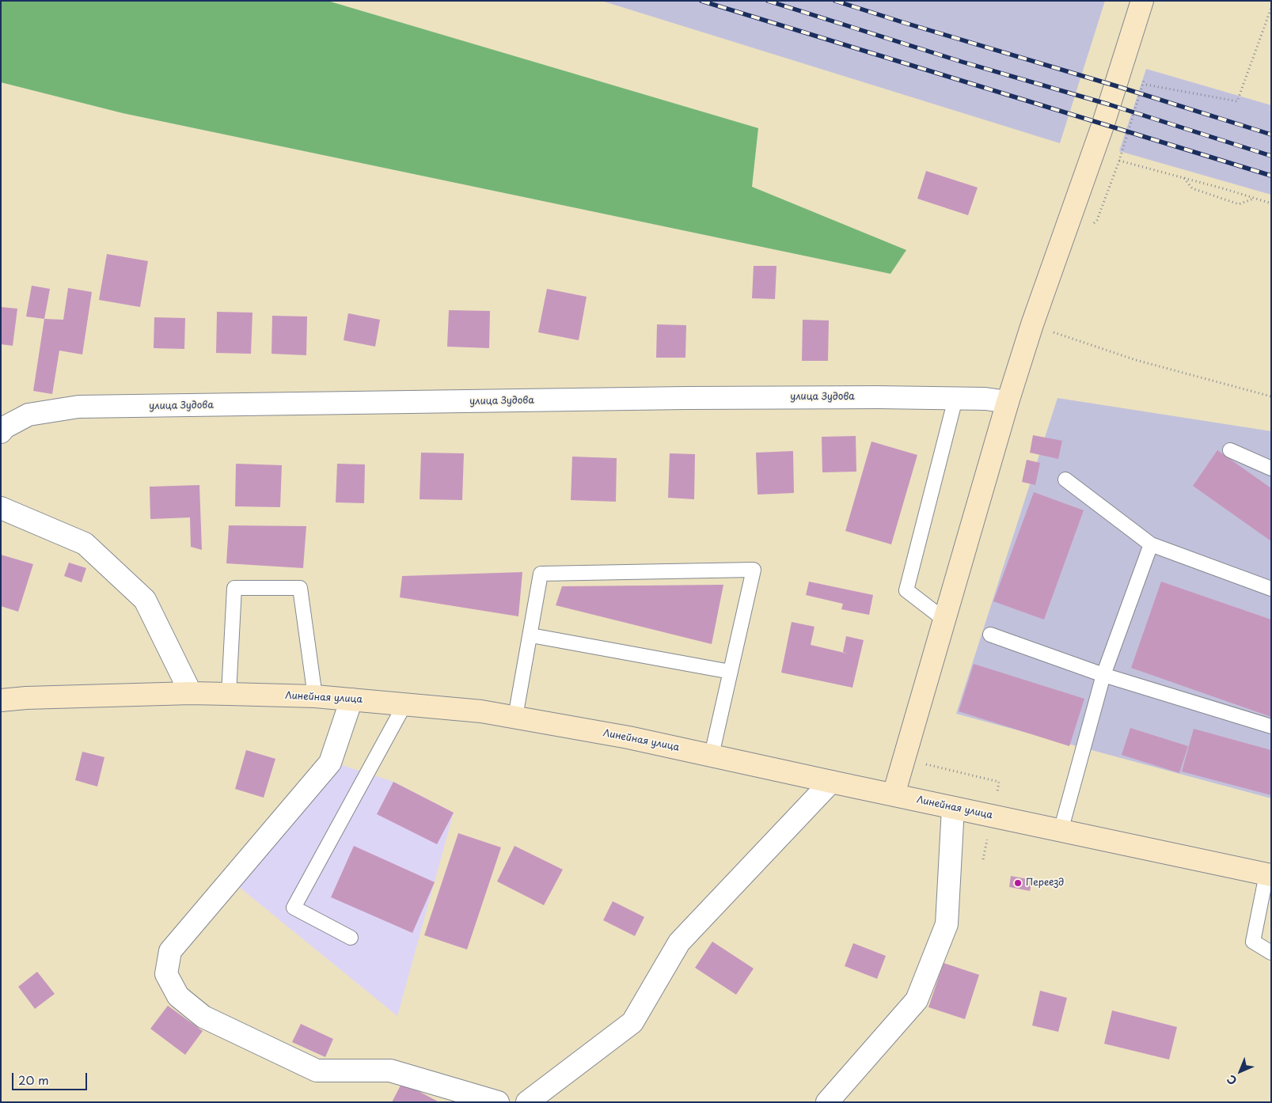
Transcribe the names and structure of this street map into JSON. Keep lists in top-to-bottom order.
{
  "streets": {
    "street": ["улица Зудова", "Линейная улица"]
  },
  "places": ["Переезд"],
  "scale_bar": "20 m",
  "north": "bottom left"
}
